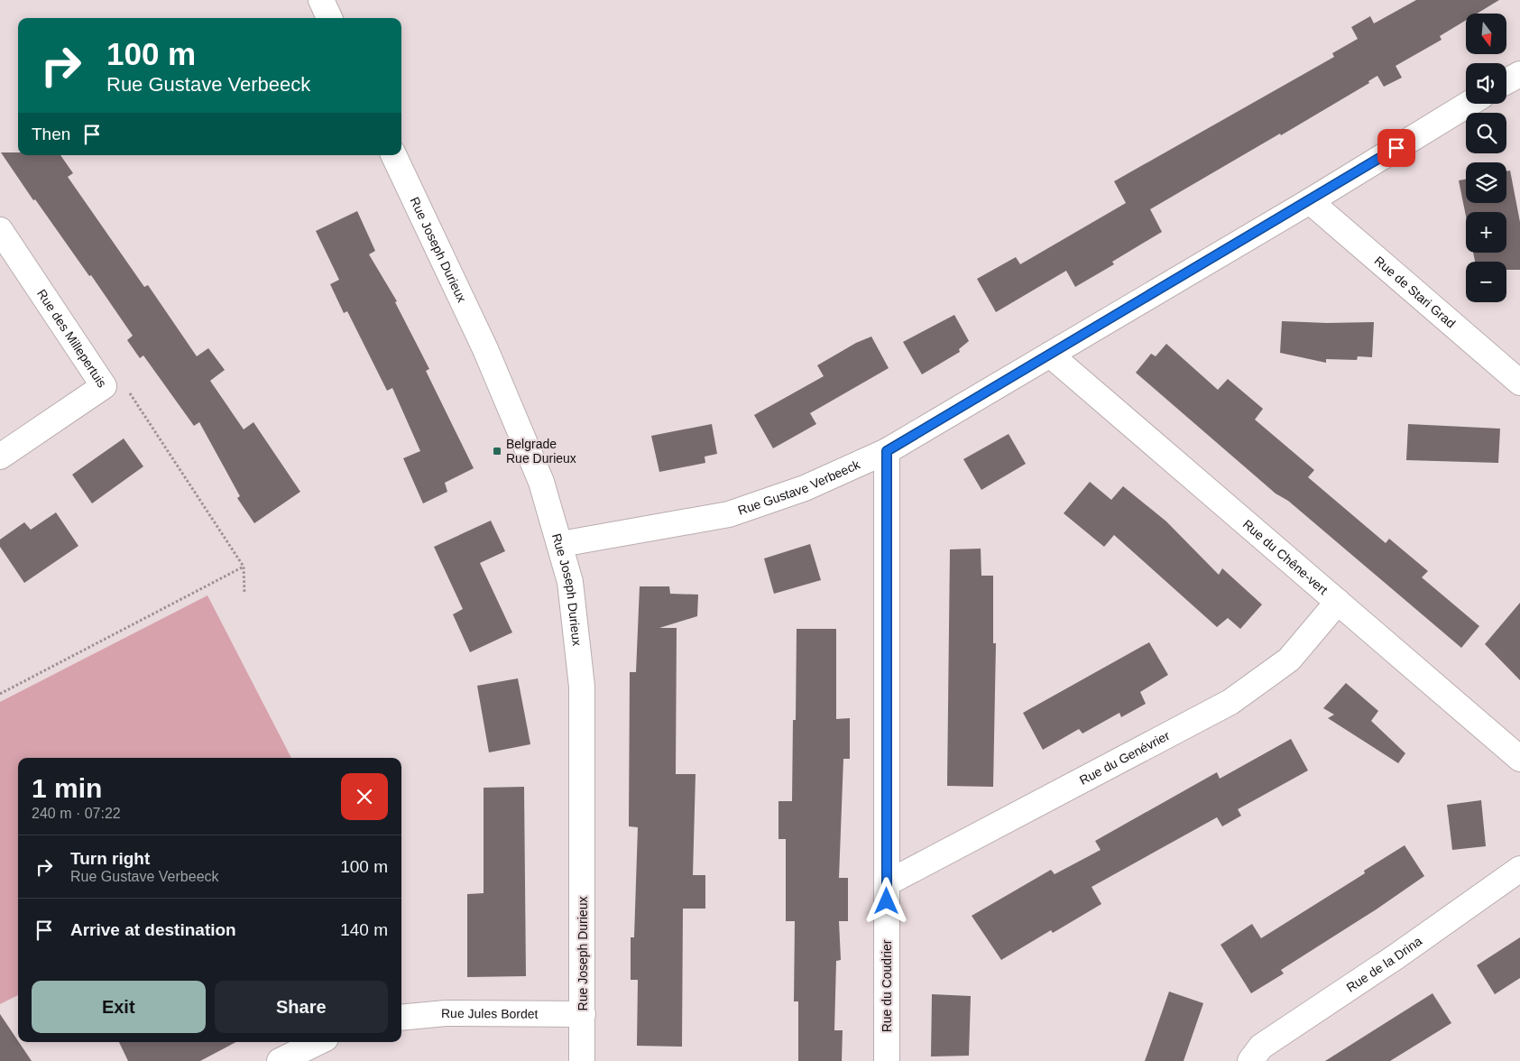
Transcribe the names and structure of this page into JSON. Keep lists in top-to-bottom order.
{
  "streets": {
    "street": [
      "Rue Joseph Durieux",
      "Rue de Stari Grad",
      "Rue des Millepertuis",
      "Rue Gustave Verbeeck",
      "Rue du Chêne-vert",
      "Rue du Genévrier",
      "Rue de la Drina",
      "Rue du Coudrier",
      "Rue Jules Bordet"
    ]
  },
  "crossings": [
    ["Rue Joseph Durieux", "Rue Gustave Verbeeck"],
    ["Rue Joseph Durieux", "Rue Jules Bordet"],
    ["Rue de Stari Grad", "Rue Gustave Verbeeck"],
    ["Rue Gustave Verbeeck", "Rue du Chêne-vert"],
    ["Rue Gustave Verbeeck", "Rue du Coudrier"],
    ["Rue du Chêne-vert", "Rue du Genévrier"],
    ["Rue du Genévrier", "Rue du Coudrier"]
  ],
  "places": {
    "transit": ["Belgrade Rue Durieux"]
  },
  "north": "bottom",
  "page": {
    "map_buttons": ["+", "−"],
    "turn": ["100 m", "Rue Gustave Verbeeck"],
    "then": "Then",
    "heading": ["1 min", "240 m · 07:22"],
    "list": [
      {
        "name": "Turn right",
        "note": "Rue Gustave Verbeeck",
        "value": "100 m"
      },
      {
        "name": "Arrive at destination",
        "value": "140 m"
      }
    ],
    "buttons": ["Exit", "Share"]
  }
}
